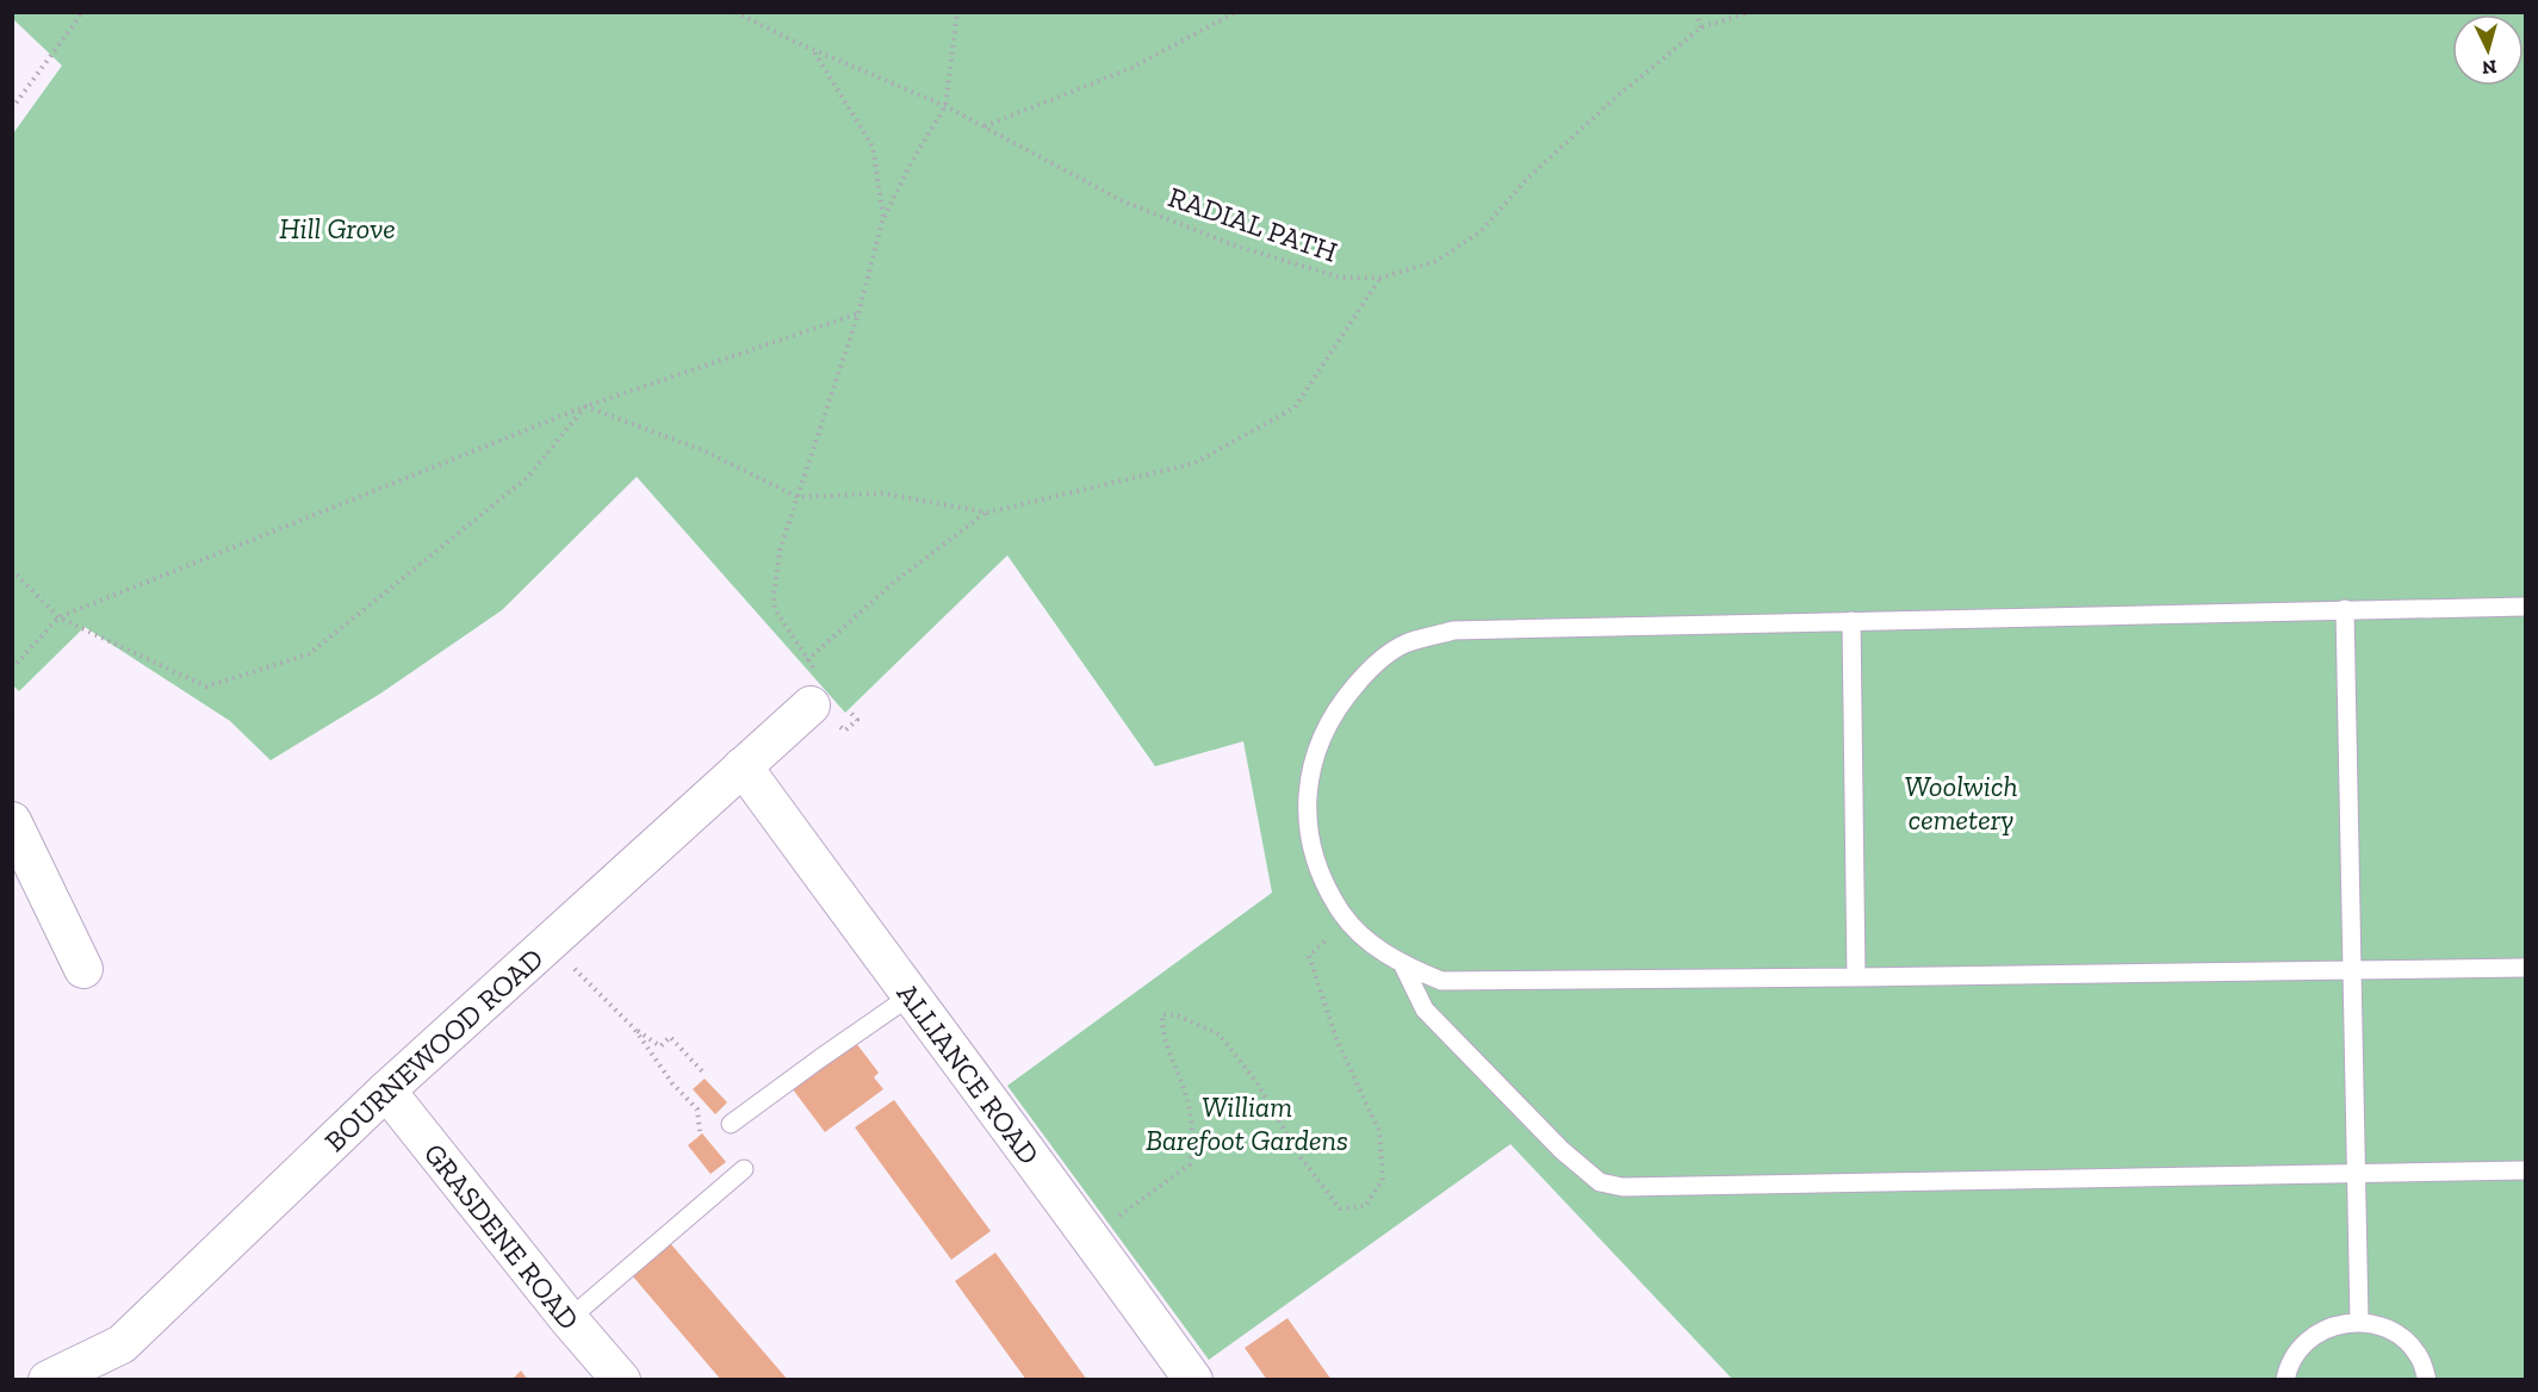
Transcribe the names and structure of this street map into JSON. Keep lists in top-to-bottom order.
{
  "streets": {
    "street": ["BOURNEWOOD ROAD", "ALLIANCE ROAD", "GRASDENE ROAD"],
    "path": ["RADIAL PATH"]
  },
  "crossings": [
    ["BOURNEWOOD ROAD", "ALLIANCE ROAD"],
    ["BOURNEWOOD ROAD", "GRASDENE ROAD"]
  ],
  "parks": ["Hill Grove", "Woolwich cemetery", "William Barefoot Gardens"],
  "north": "bottom"
}
